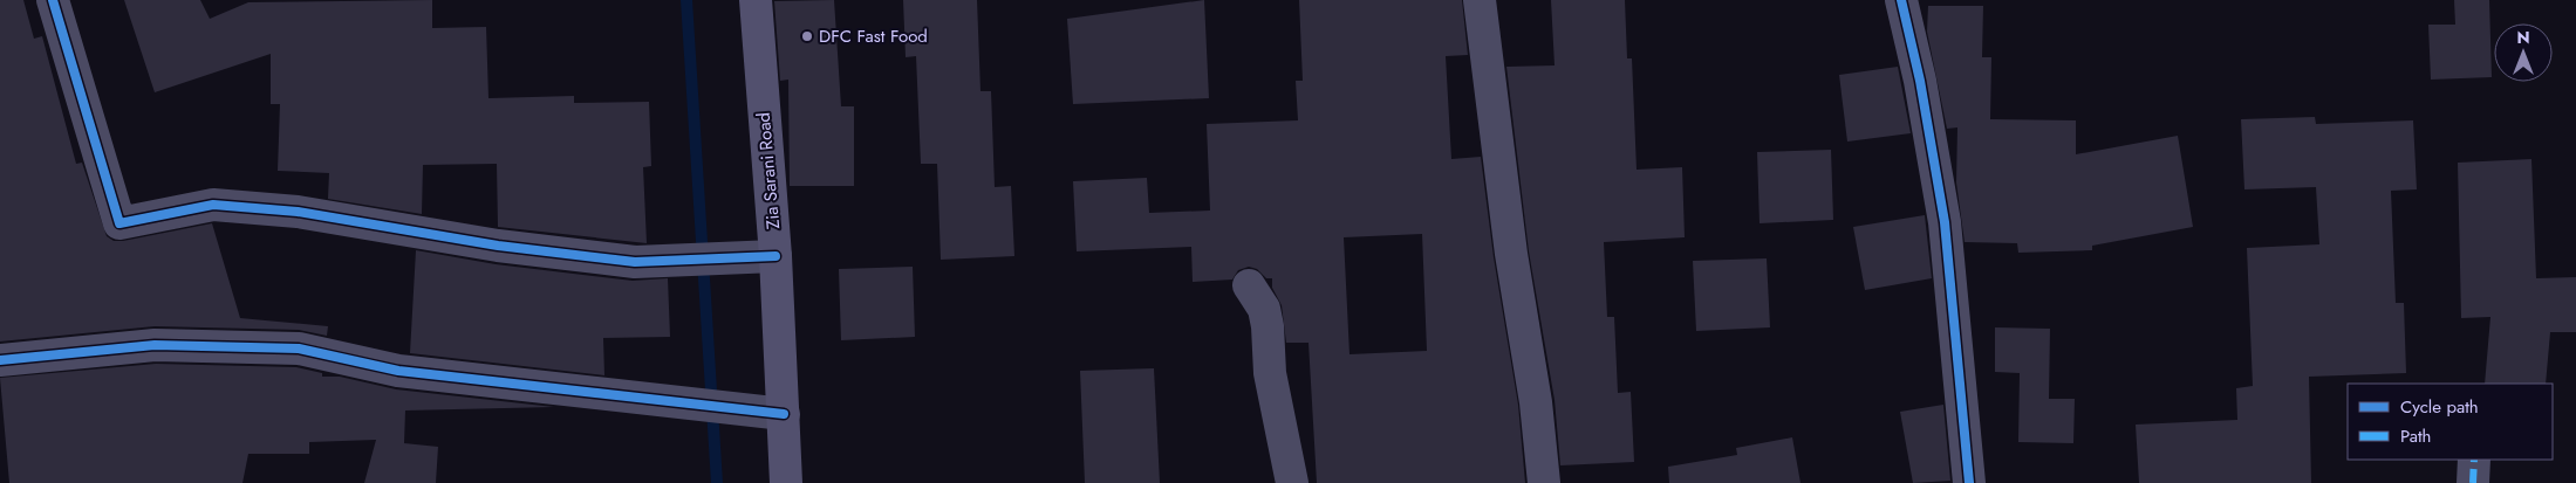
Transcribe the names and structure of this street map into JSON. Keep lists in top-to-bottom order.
{
  "streets": {
    "main road": ["Zia Sarani Road"]
  },
  "places": ["DFC Fast Food"],
  "legend": ["Cycle path", "Path"],
  "north": "top"
}
